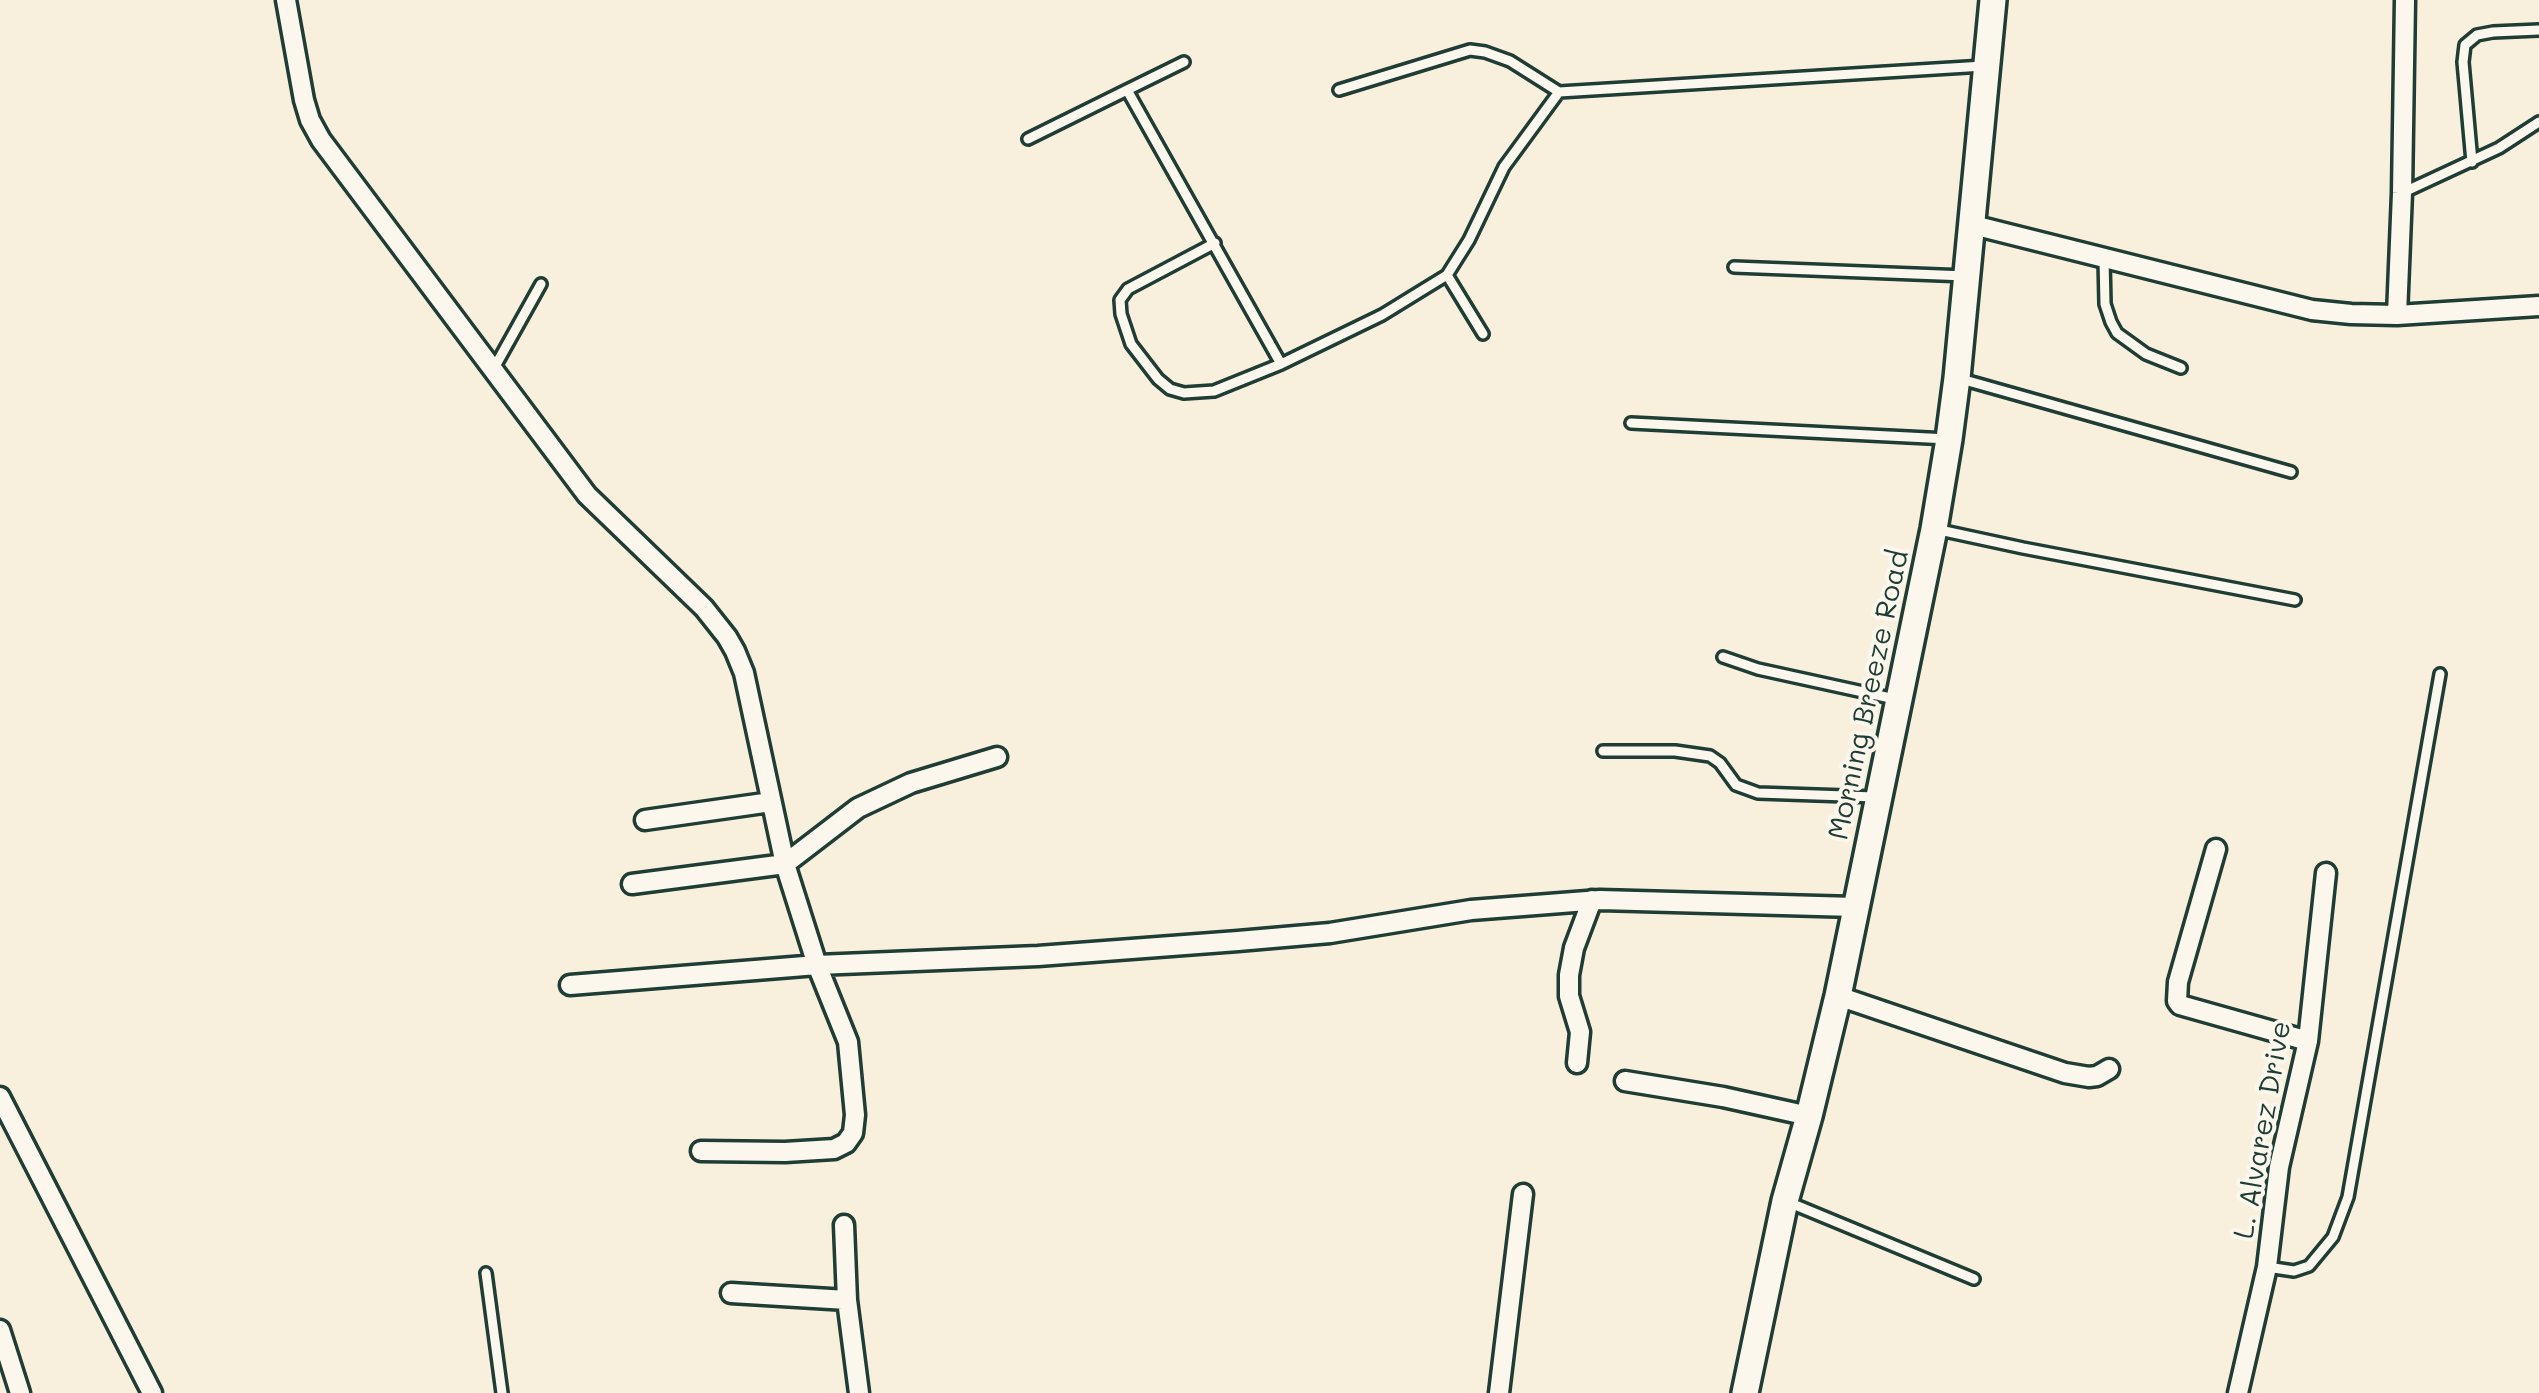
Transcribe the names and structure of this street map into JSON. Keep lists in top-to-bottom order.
{
  "streets": {
    "main road": ["Morning Breeze Road"],
    "street": ["L. Alvarez Drive"]
  }
}
